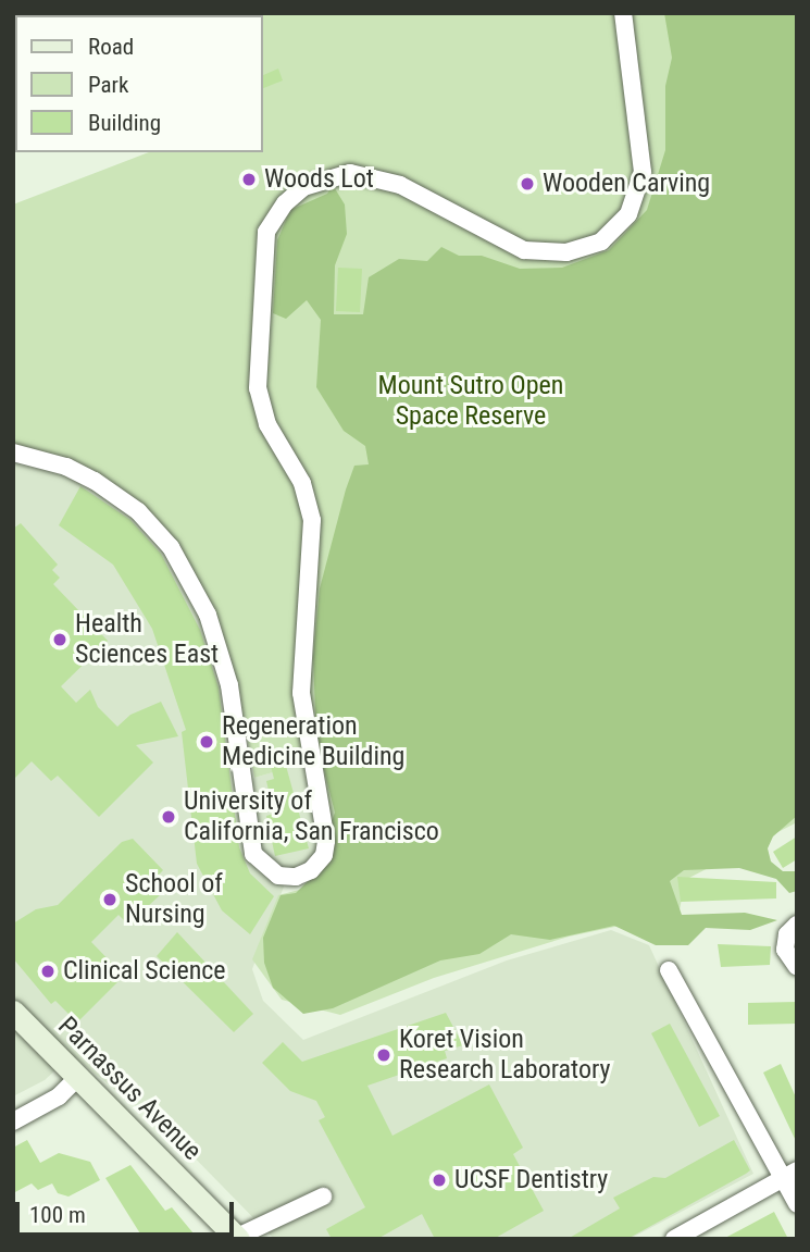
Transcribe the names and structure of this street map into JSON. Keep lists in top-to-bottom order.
{
  "streets": {
    "street": ["Parnassus Avenue"]
  },
  "parks": ["Mount Sutro Open Space Reserve"],
  "places": [
    "Woods Lot",
    "Wooden Carving",
    "Health Sciences East",
    "Regeneration Medicine Building",
    "University of California, San Francisco",
    "School of Nursing",
    "Clinical Science",
    "Koret Vision Research Laboratory",
    "UCSF Dentistry"
  ],
  "legend": ["Road", "Park", "Building"],
  "scale_bar": "100 m"
}
